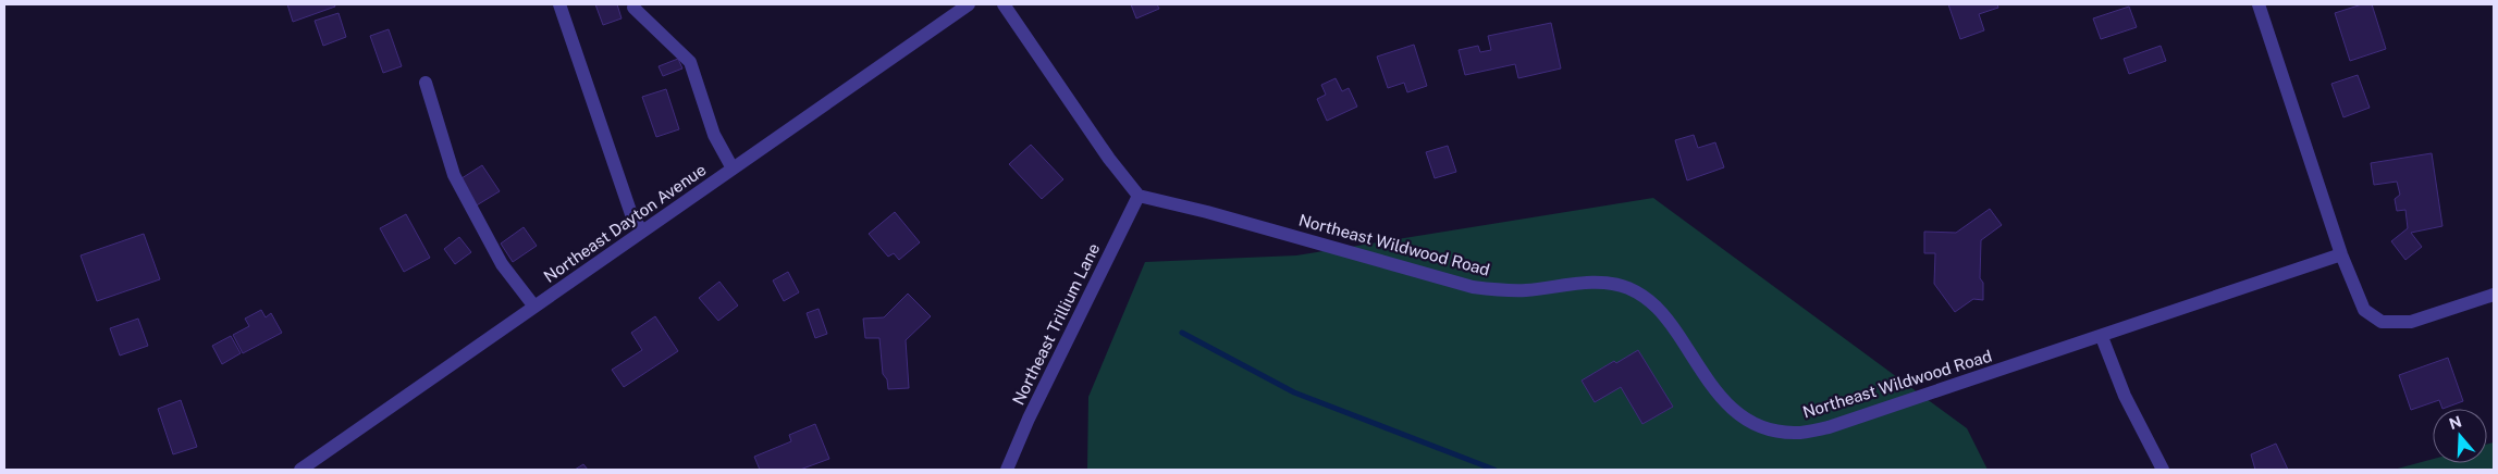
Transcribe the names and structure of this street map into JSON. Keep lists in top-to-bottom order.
{
  "streets": {
    "street": ["Northeast Dayton Avenue", "Northeast Wildwood Road", "Northeast Trillium Lane"]
  },
  "crossings": [
    ["Northeast Wildwood Road", "Northeast Trillium Lane"]
  ],
  "north": "top"
}
